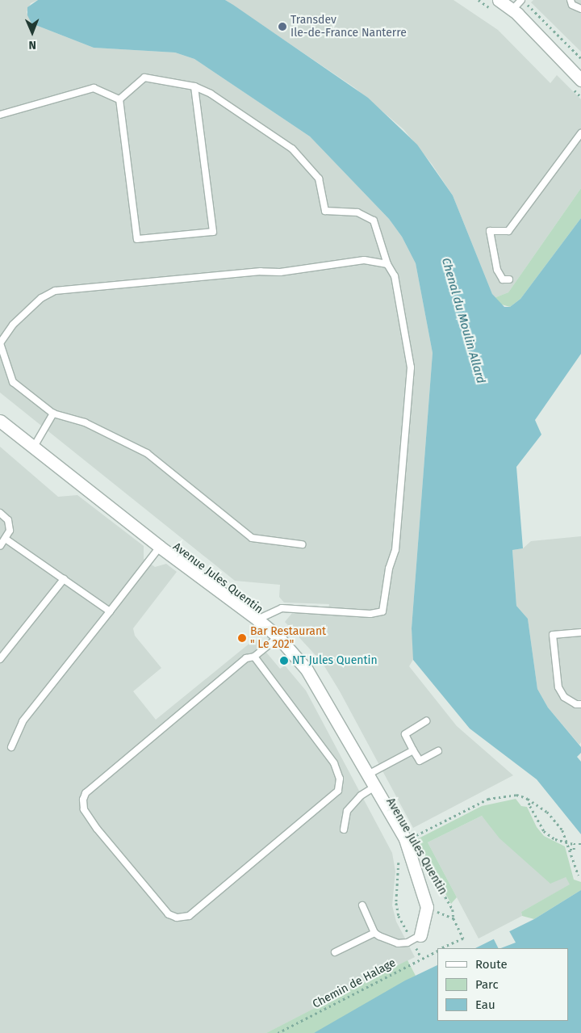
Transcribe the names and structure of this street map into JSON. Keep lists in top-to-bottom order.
{
  "streets": {
    "street": ["Avenue Jules Quentin"],
    "path": ["Chemin de Halage"]
  },
  "crossings": [
    ["Avenue Jules Quentin", "Chemin de Halage"]
  ],
  "water": ["Chenal du Moulin Allard"],
  "places": ["Transdev Ile-de-France Nanterre", "Bar Restaurant \" Le 202\"", "NT Jules Quentin"],
  "legend": ["Route", "Parc", "Eau"],
  "north": "bottom"
}
